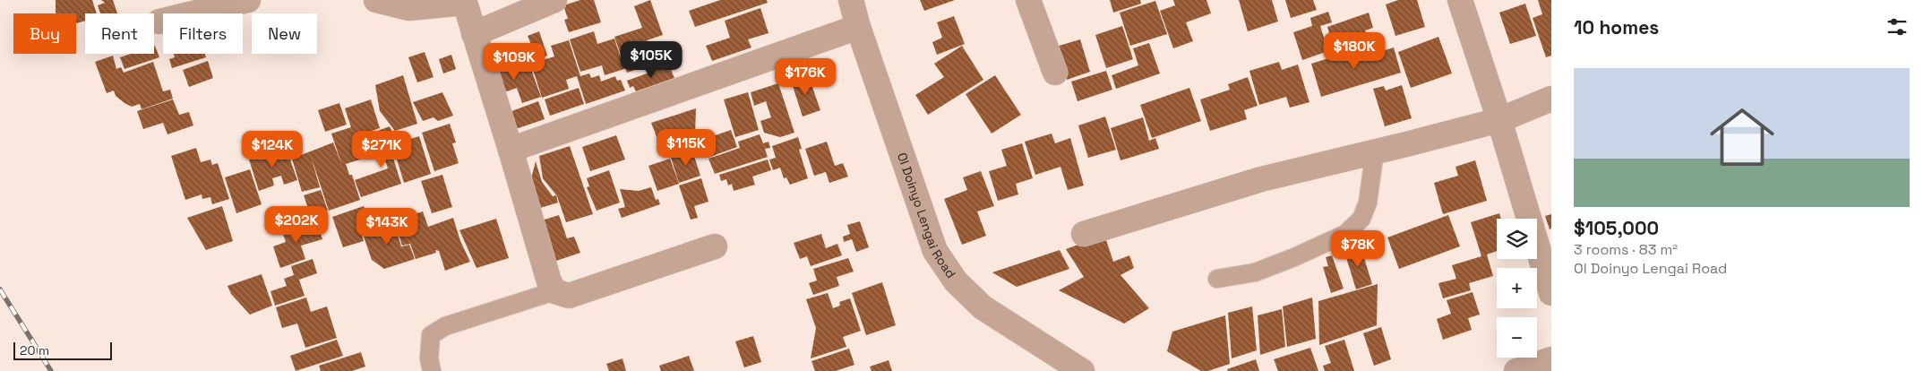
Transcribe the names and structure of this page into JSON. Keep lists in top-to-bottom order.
{
  "streets": {
    "street": ["Ol Doinyo Lengai Road"]
  },
  "scale_bar": "20 m",
  "page": {
    "heading": "10 homes",
    "chip": [
      "Buy",
      "Rent",
      "Filters",
      "New"
    ],
    "price": [
      "$180K",
      "$105K",
      "$109K",
      "$176K",
      "$115K",
      "$124K",
      "$271K",
      "$202K",
      "$143K",
      "$78K"
    ],
    "list": [
      {
        "name": "$105,000",
        "note": "3 rooms · 83 m² · Ol Doinyo Lengai Road"
      }
    ],
    "map_buttons": ["+", "−"],
    "scale": "20 m"
  }
}
